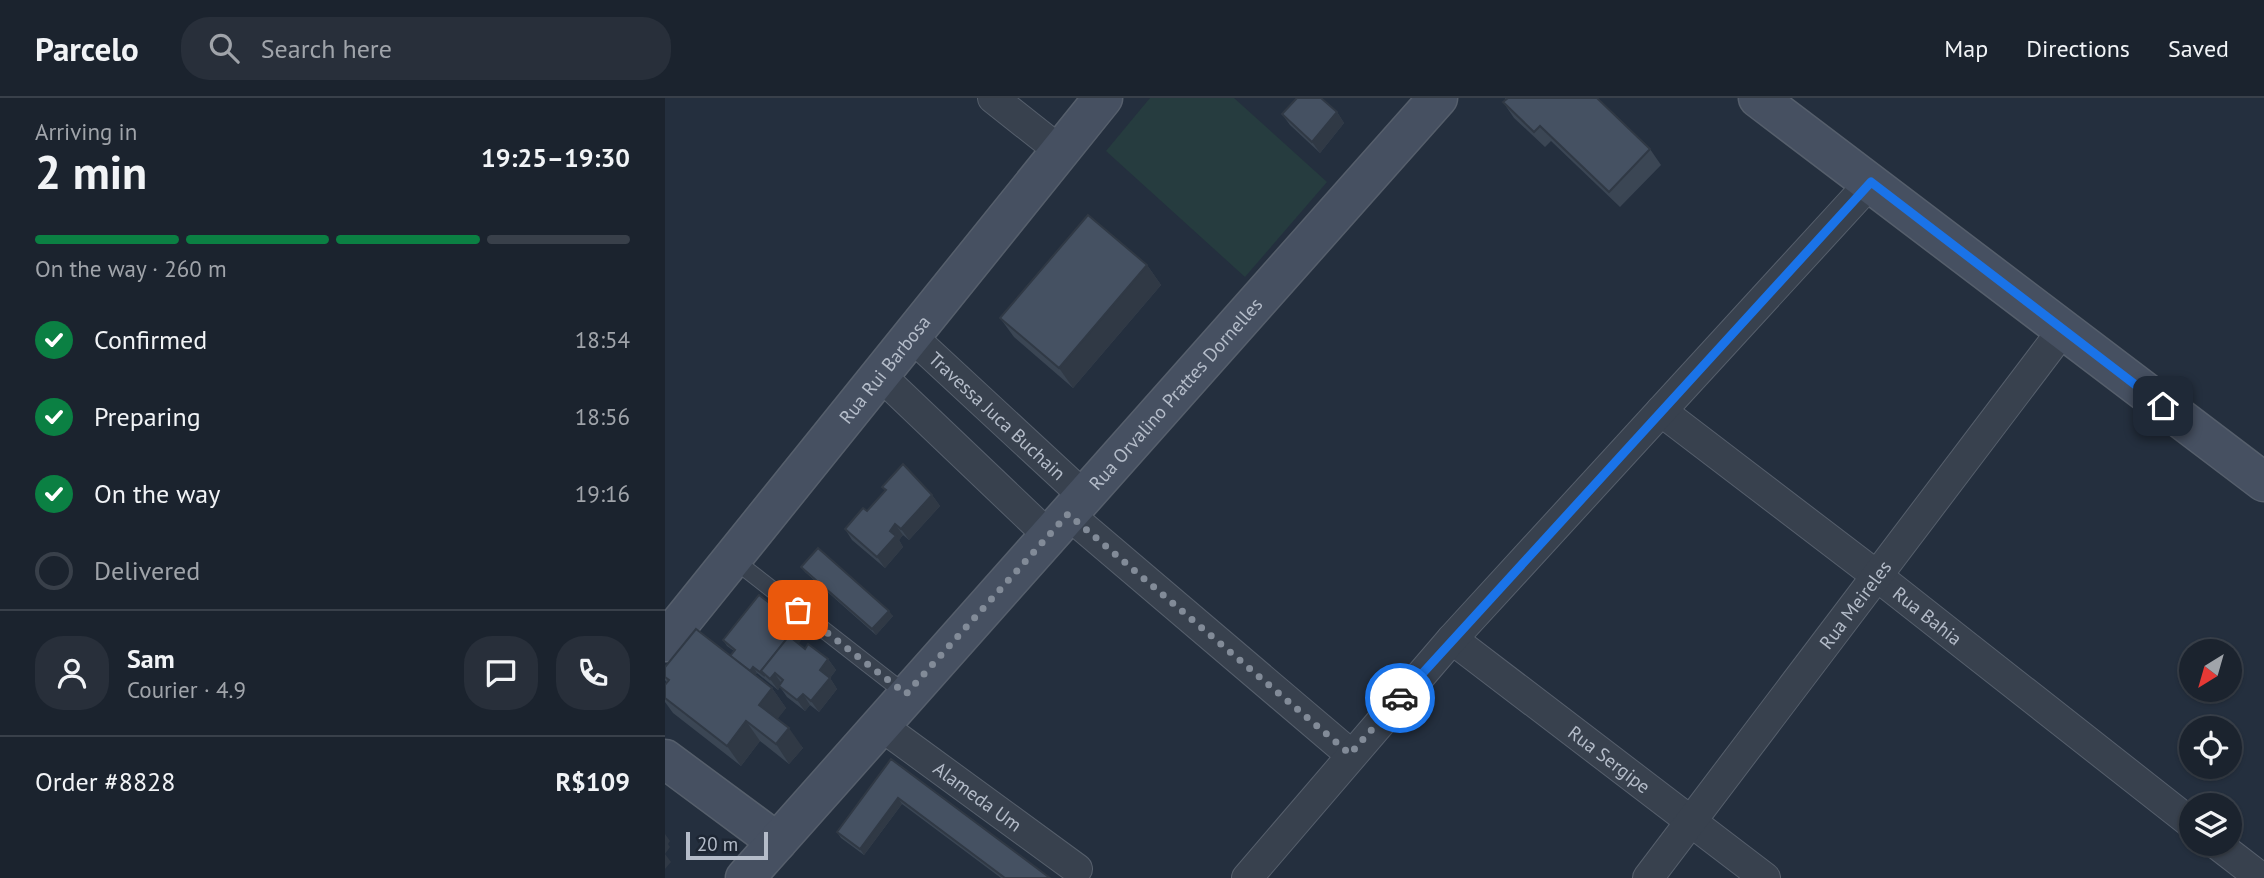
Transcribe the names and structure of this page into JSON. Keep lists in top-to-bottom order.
{
  "streets": {
    "street": [
      "Rua Rui Barbosa",
      "Rua Orvalino Prattes Dornelles",
      "Travessa Juca Buchain",
      "Rua Meireles",
      "Rua Bahia",
      "Rua Sergipe",
      "Alameda Um"
    ]
  },
  "crossings": [
    ["Rua Rui Barbosa", "Travessa Juca Buchain"],
    ["Rua Orvalino Prattes Dornelles", "Travessa Juca Buchain"],
    ["Rua Orvalino Prattes Dornelles", "Alameda Um"],
    ["Rua Meireles", "Rua Bahia"],
    ["Rua Meireles", "Rua Sergipe"]
  ],
  "scale_bar": "20 m",
  "north": "bottom left",
  "page": {
    "header": "Parcelo",
    "search": "Search here",
    "nav": ["Map", "Directions", "Saved"],
    "heading": ["2 min", "Arriving in", "19:25–19:30"],
    "panel": [
      "Sam",
      "Courier · 4.9",
      "Order #8828",
      "R$109"
    ],
    "bar": "On the way · 260 m",
    "list": [
      ["Confirmed", "18:54"],
      ["Preparing", "18:56"],
      ["On the way", "19:16"],
      "Delivered"
    ],
    "scale": "20 m"
  }
}
